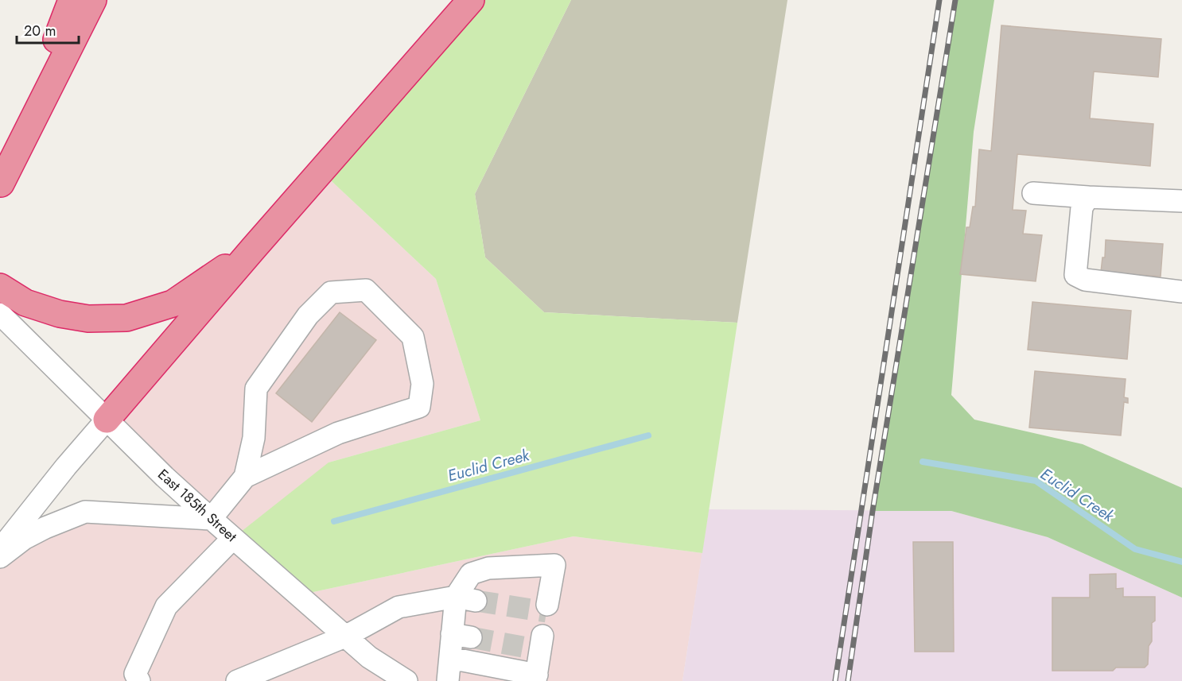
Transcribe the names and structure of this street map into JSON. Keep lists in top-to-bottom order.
{
  "streets": {
    "street": ["East 185th Street"]
  },
  "water": ["Euclid Creek"],
  "scale_bar": "20 m"
}
